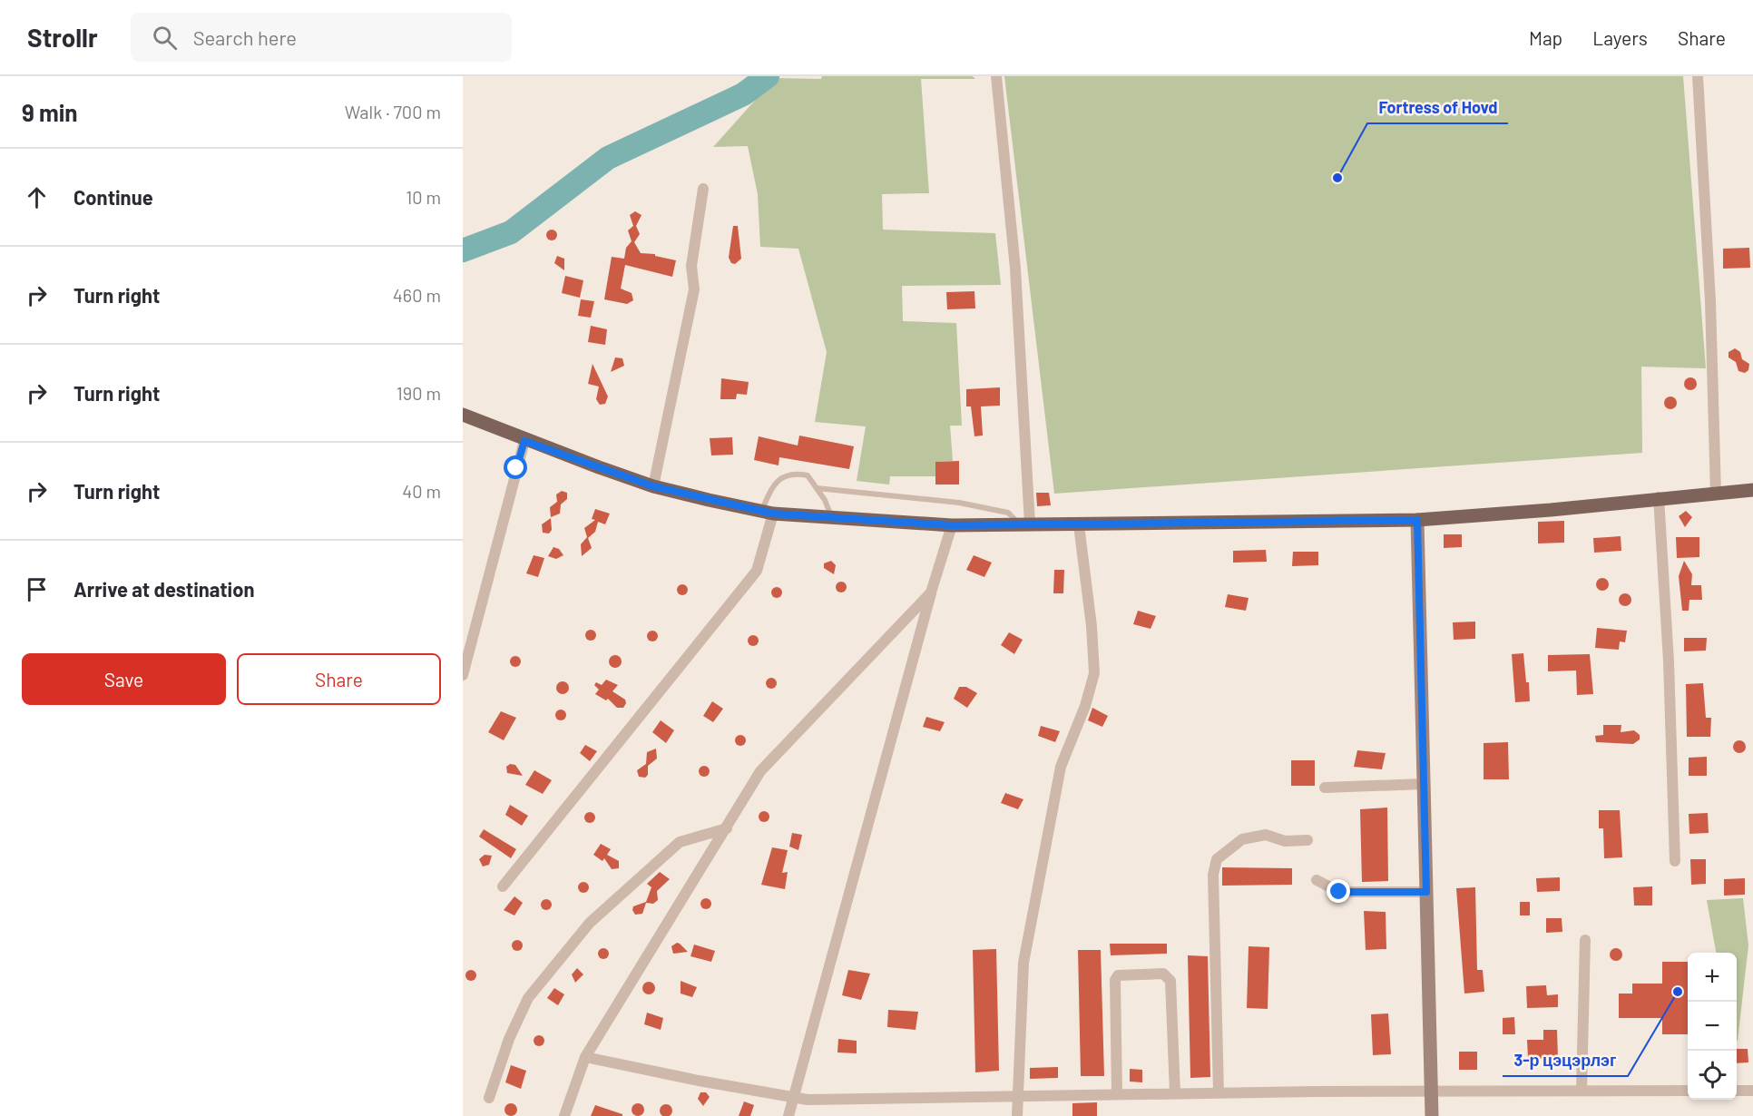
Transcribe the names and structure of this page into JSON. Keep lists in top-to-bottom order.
{
  "places": ["Fortress of Hovd", "3-р цэцэрлэг"],
  "page": {
    "header": "Strollr",
    "search": "Search here",
    "nav": ["Map", "Layers", "Share"],
    "heading": ["9 min", "Walk · 700 m"],
    "list": [
      ["Continue", "10 m"],
      ["Turn right", "460 m"],
      ["Turn right", "190 m"],
      ["Turn right", "40 m"],
      "Arrive at destination"
    ],
    "buttons": ["Save", "Share"],
    "map_buttons": ["+", "−"]
  }
}
